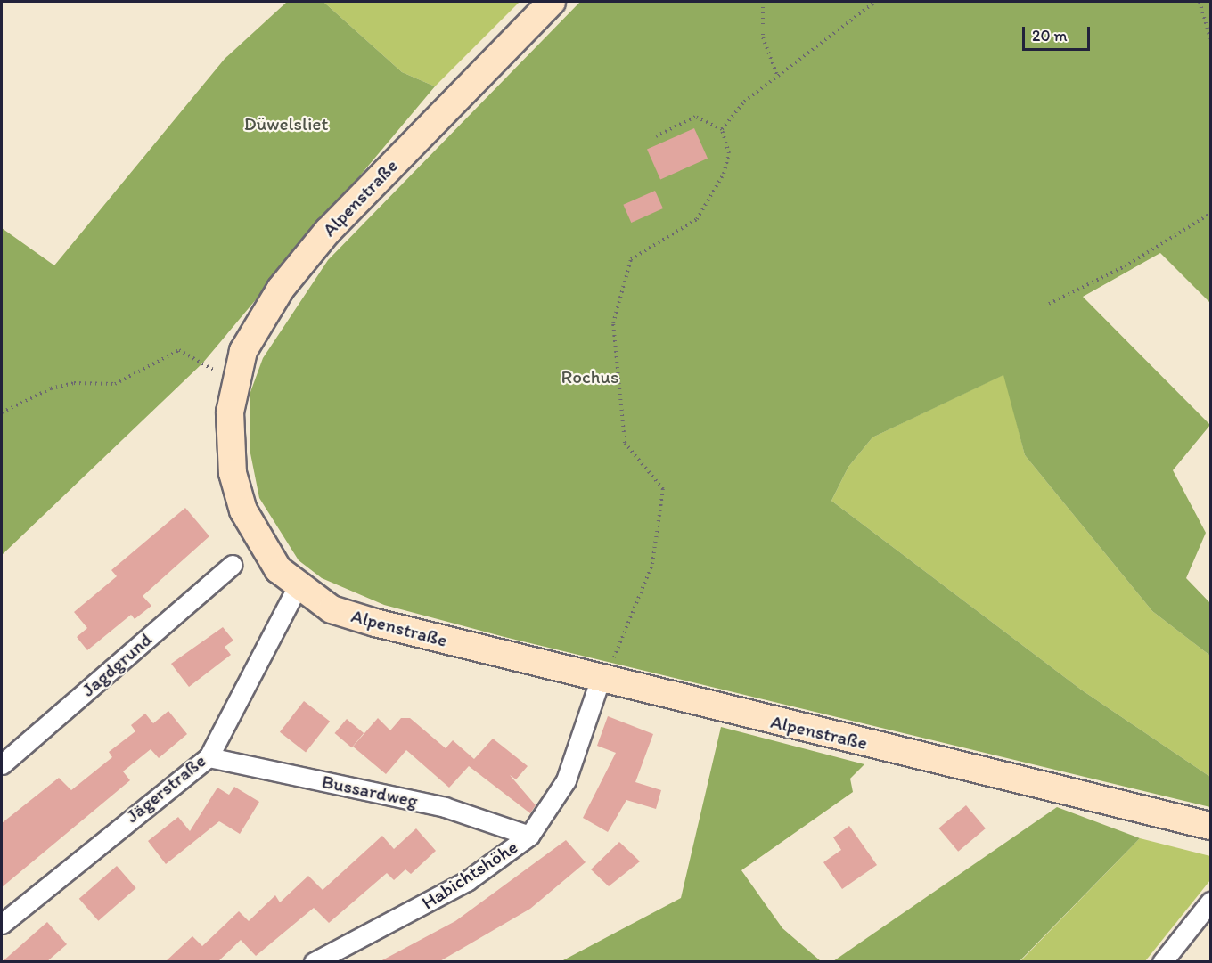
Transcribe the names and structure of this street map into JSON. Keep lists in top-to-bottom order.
{
  "streets": {
    "street": [
      "Alpenstraße",
      "Jagdgrund",
      "Jägerstraße",
      "Bussardweg",
      "Habichtshöhe"
    ]
  },
  "crossings": [
    ["Alpenstraße", "Jägerstraße"],
    ["Alpenstraße", "Habichtshöhe"],
    ["Jägerstraße", "Bussardweg"],
    ["Bussardweg", "Habichtshöhe"]
  ],
  "parks": ["Düwelsliet", "Rochus"],
  "scale_bar": "20 m"
}
